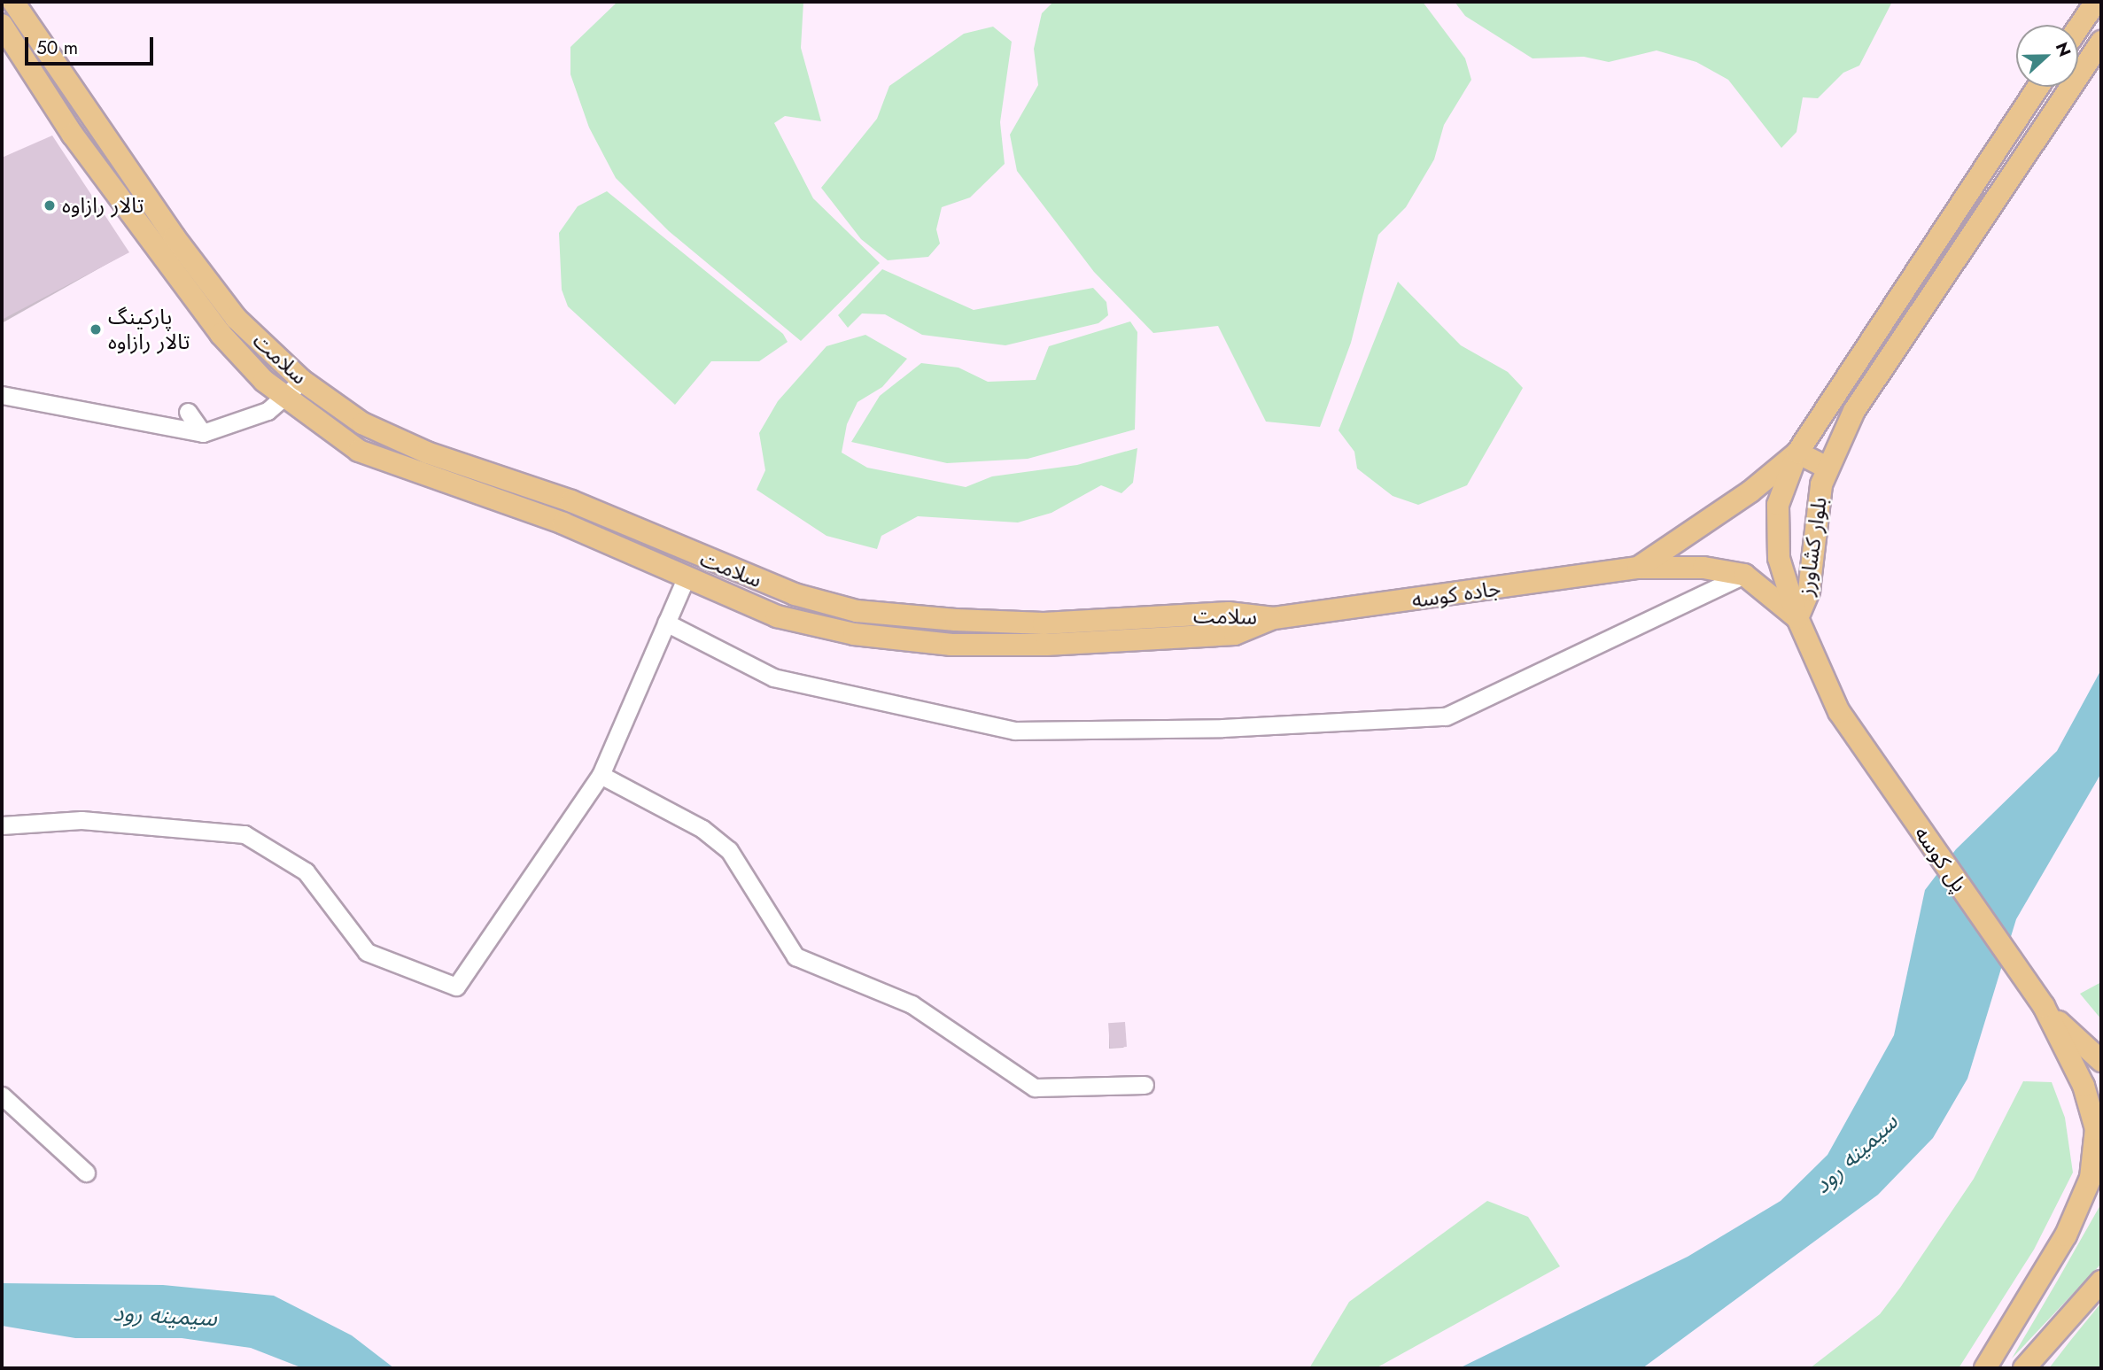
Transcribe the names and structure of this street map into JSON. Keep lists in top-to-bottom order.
{
  "streets": {
    "main road": [
      "سلامت",
      "بلوار کشاورز",
      "جاده کوسه",
      "پل کوسه"
    ]
  },
  "crossings": [
    ["سلامت", "جاده کوسه"],
    ["بلوار کشاورز", "جاده کوسه"],
    ["بلوار کشاورز", "پل کوسه"],
    ["جاده کوسه", "پل کوسه"]
  ],
  "water": ["سیمینه رود"],
  "places": ["تالار رازاوه", "پارکینگ تالار رازاوه"],
  "scale_bar": "50 m",
  "north": "right"
}
